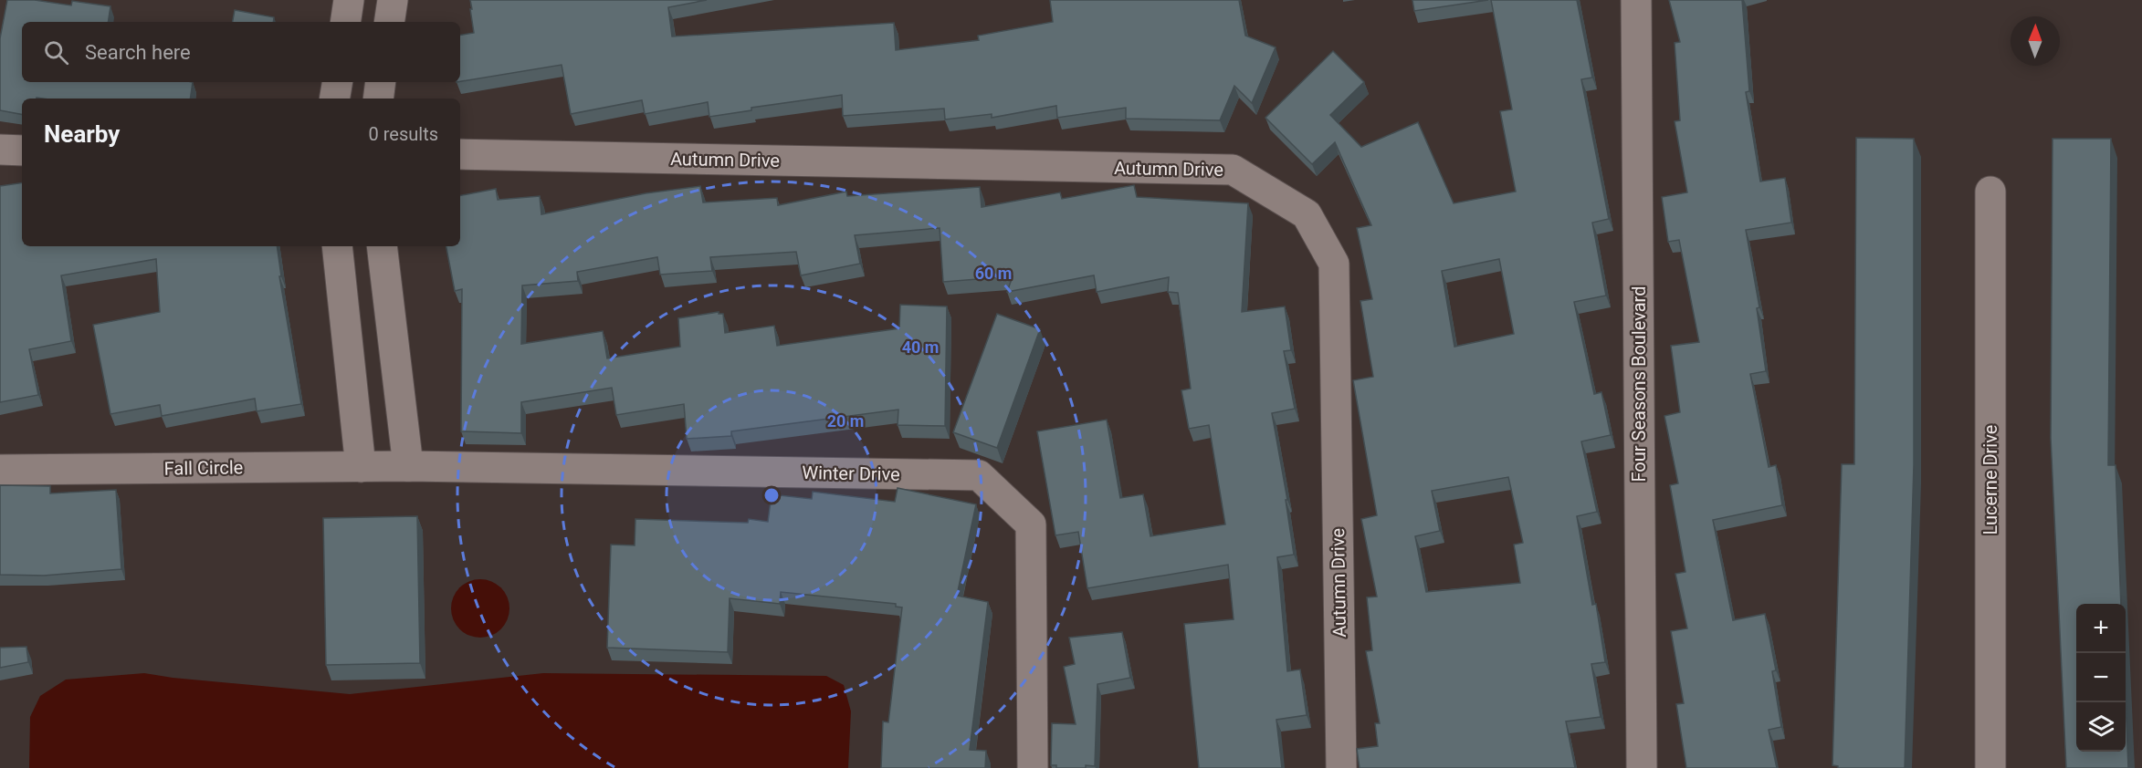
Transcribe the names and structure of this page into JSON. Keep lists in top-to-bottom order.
{
  "streets": {
    "street": [
      "Autumn Drive",
      "Four Seasons Boulevard",
      "Fall Circle",
      "Winter Drive",
      "Lucerne Drive"
    ]
  },
  "crossings": [
    ["Fall Circle", "Winter Drive"]
  ],
  "north": "top",
  "page": {
    "search": "Search here",
    "heading": ["Nearby", "0 results"],
    "map_buttons": ["+", "−"]
  },
  "rings": ["60 m", "40 m", "20 m"]
}
